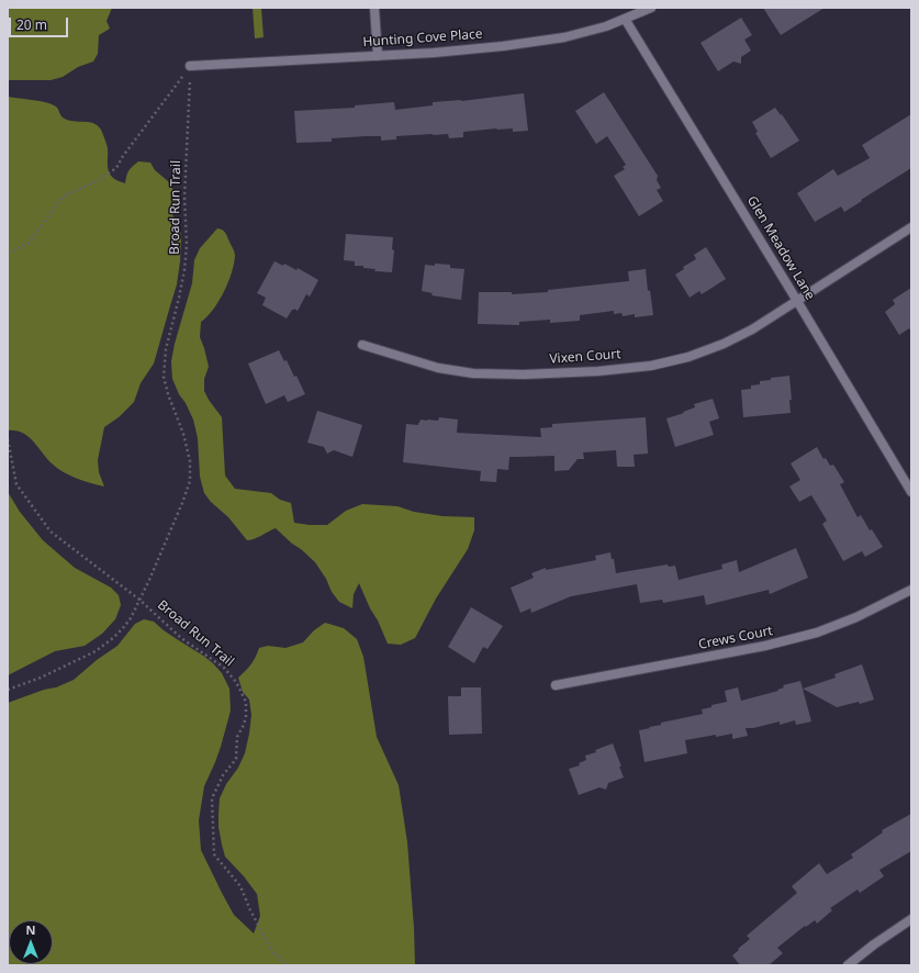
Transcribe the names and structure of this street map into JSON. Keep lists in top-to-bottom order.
{
  "streets": {
    "street": [
      "Hunting Cove Place",
      "Glen Meadow Lane",
      "Vixen Court",
      "Crews Court"
    ],
    "path": ["Broad Run Trail"]
  },
  "crossings": [
    ["Hunting Cove Place", "Broad Run Trail"],
    ["Hunting Cove Place", "Glen Meadow Lane"],
    ["Glen Meadow Lane", "Vixen Court"]
  ],
  "scale_bar": "20 m",
  "north": "top"
}
